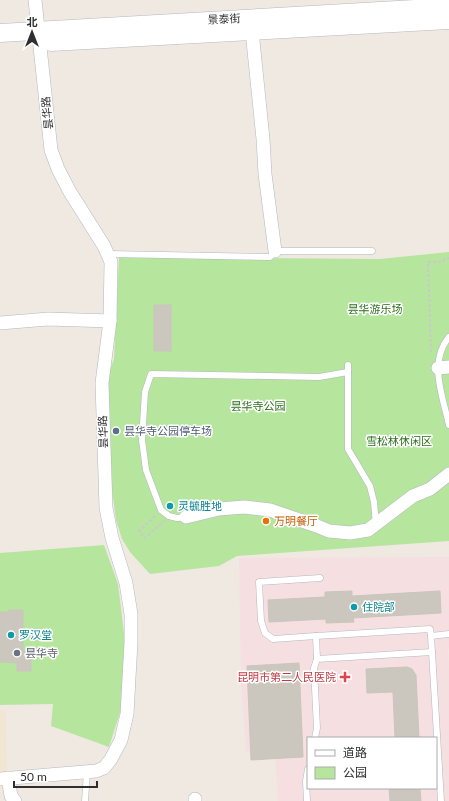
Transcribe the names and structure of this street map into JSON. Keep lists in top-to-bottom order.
{
  "streets": {
    "street": ["景泰街", "昙华路"]
  },
  "crossings": [
    ["景泰街", "昙华路"]
  ],
  "parks": ["昙华游乐场", "昙华寺公园", "雪松林休闲区"],
  "places": {
    "other": [
      "昙华寺公园停车场",
      "灵毓胜地",
      "万明餐厅",
      "住院部",
      "罗汉堂",
      "昙华寺"
    ],
    "health": ["昆明市第二人民医院"]
  },
  "legend": ["道路", "公园"],
  "scale_bar": "50 m",
  "north": "top"
}
